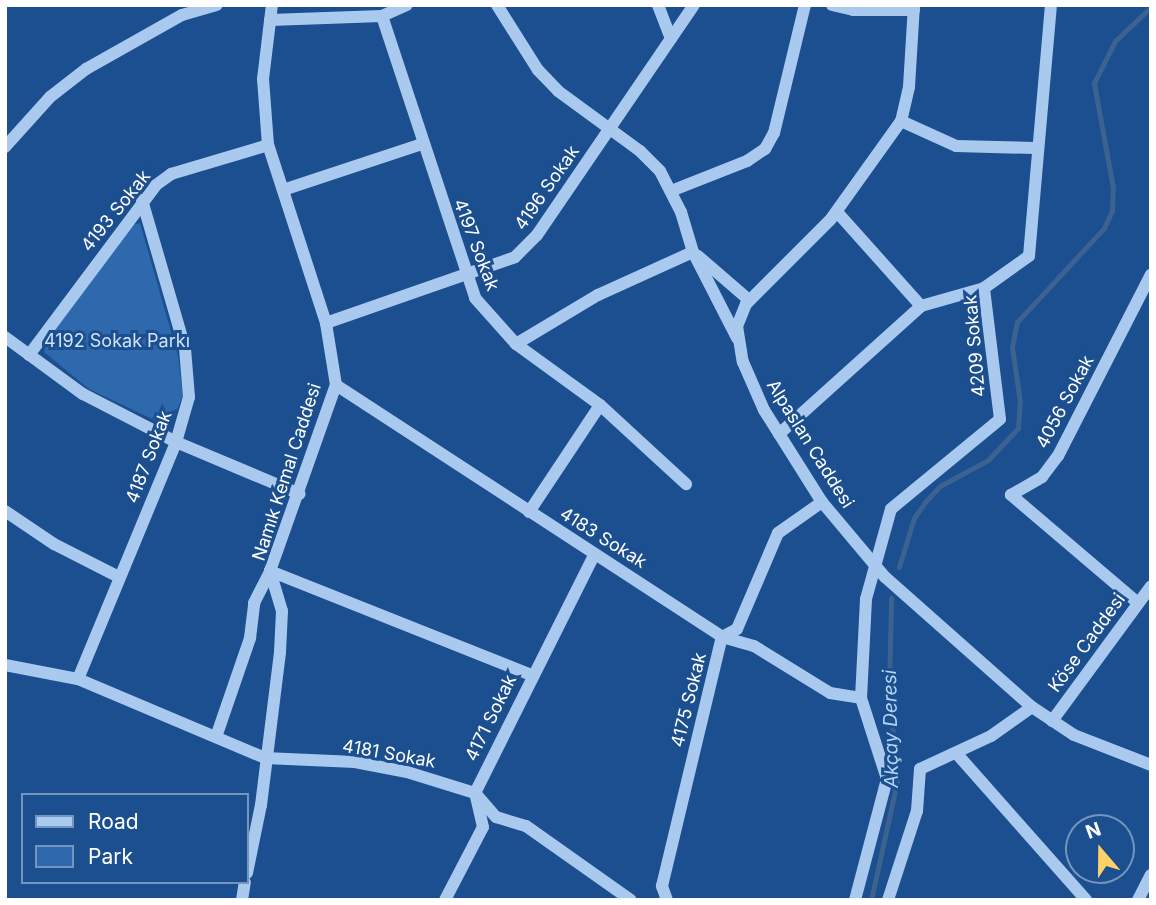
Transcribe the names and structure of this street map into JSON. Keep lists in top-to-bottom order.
{
  "streets": {
    "street": [
      "4196 Sokak",
      "4193 Sokak",
      "4197 Sokak",
      "4209 Sokak",
      "4056 Sokak",
      "Alpaslan Caddesi",
      "4187 Sokak",
      "Namık Kemal Caddesi",
      "4183 Sokak",
      "Köse Caddesi",
      "4175 Sokak",
      "4171 Sokak",
      "4181 Sokak"
    ]
  },
  "crossings": [
    ["4196 Sokak", "4197 Sokak"],
    ["4196 Sokak", "Alpaslan Caddesi"],
    ["4196 Sokak", "Namık Kemal Caddesi"],
    ["4193 Sokak", "4187 Sokak"],
    ["4193 Sokak", "Namık Kemal Caddesi"],
    ["4209 Sokak", "Alpaslan Caddesi"],
    ["4056 Sokak", "Köse Caddesi"],
    ["Alpaslan Caddesi", "Köse Caddesi"],
    ["Alpaslan Caddesi", "4175 Sokak"],
    ["4187 Sokak", "4181 Sokak"],
    ["Namık Kemal Caddesi", "4183 Sokak"],
    ["Namık Kemal Caddesi", "4181 Sokak"],
    ["4183 Sokak", "4175 Sokak"],
    ["4183 Sokak", "4171 Sokak"],
    ["4171 Sokak", "4181 Sokak"]
  ],
  "water": ["Akçay Deresi"],
  "parks": ["4192 Sokak Parkı"],
  "legend": ["Road", "Park"],
  "north": "top"
}
